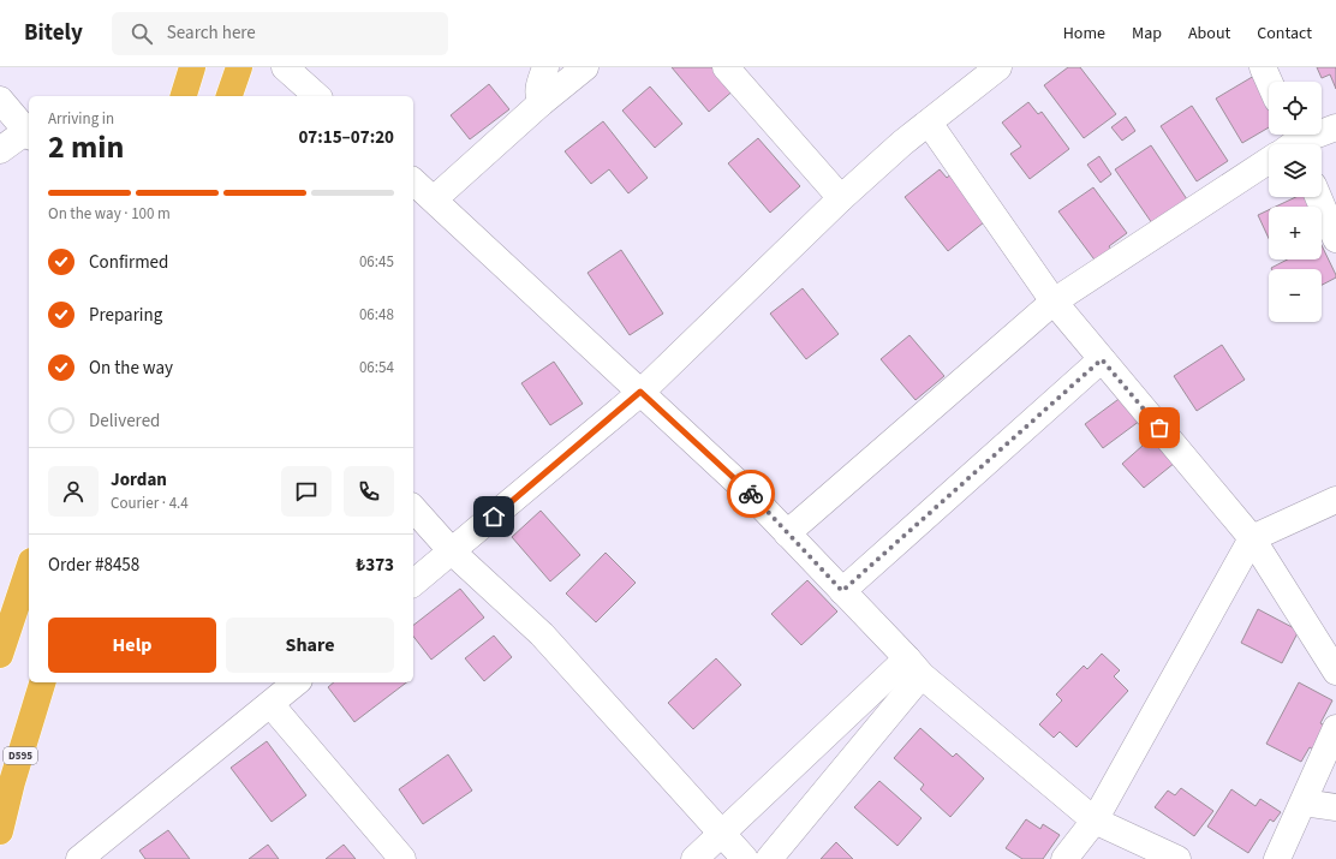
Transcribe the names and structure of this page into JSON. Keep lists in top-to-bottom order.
{
  "streets": {
    "highway": ["D595"]
  },
  "page": {
    "header": "Bitely",
    "search": "Search here",
    "nav": [
      "Home",
      "Map",
      "About",
      "Contact"
    ],
    "map_buttons": ["+", "−"],
    "heading": ["2 min", "Arriving in", "07:15–07:20"],
    "panel": [
      "Jordan",
      "Courier · 4.4",
      "Order #8458",
      "₺373"
    ],
    "bar": "On the way · 100 m",
    "list": [
      ["Confirmed", "06:45"],
      ["Preparing", "06:48"],
      ["On the way", "06:54"],
      "Delivered"
    ],
    "buttons": ["Help", "Share"]
  }
}
